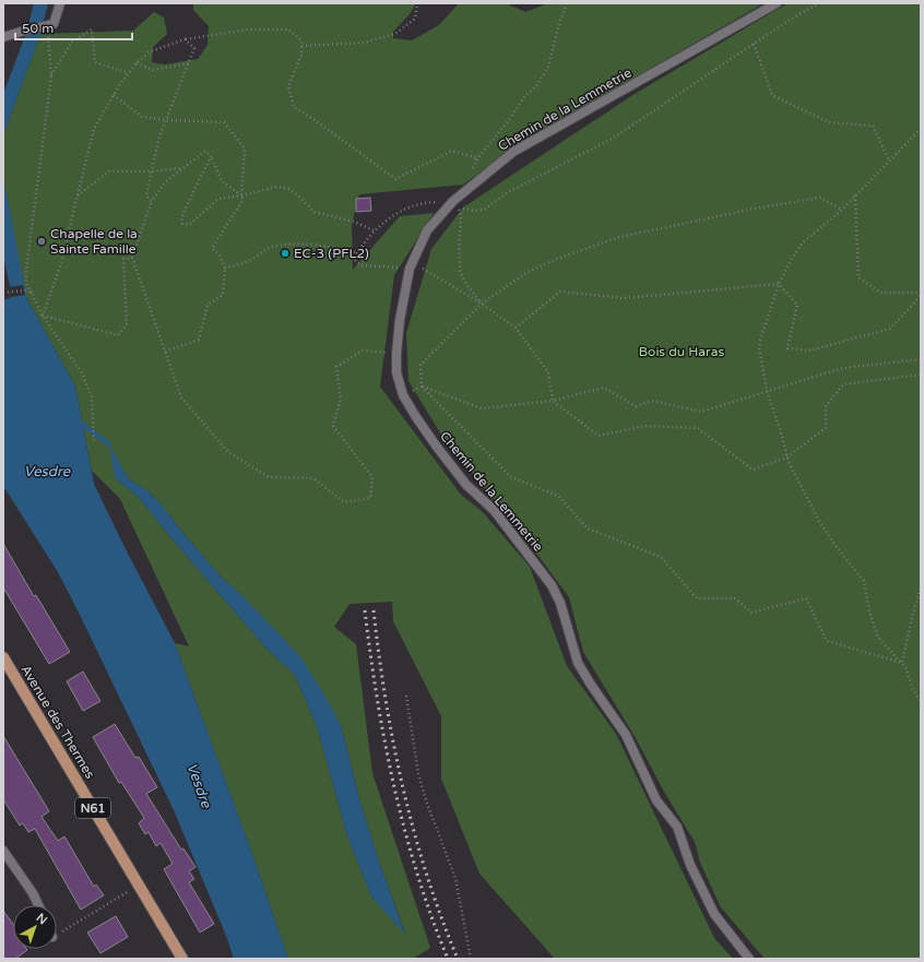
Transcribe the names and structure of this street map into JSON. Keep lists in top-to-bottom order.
{
  "streets": {
    "main road": ["Avenue des Thermes", "N61"],
    "street": ["Chemin de la Lemmetrie"]
  },
  "water": ["Vesdre"],
  "parks": ["Bois du Haras"],
  "places": ["Chapelle de la Sainte Famille", "EC-3 (PFL2)"],
  "scale_bar": "50 m",
  "north": "top right"
}
